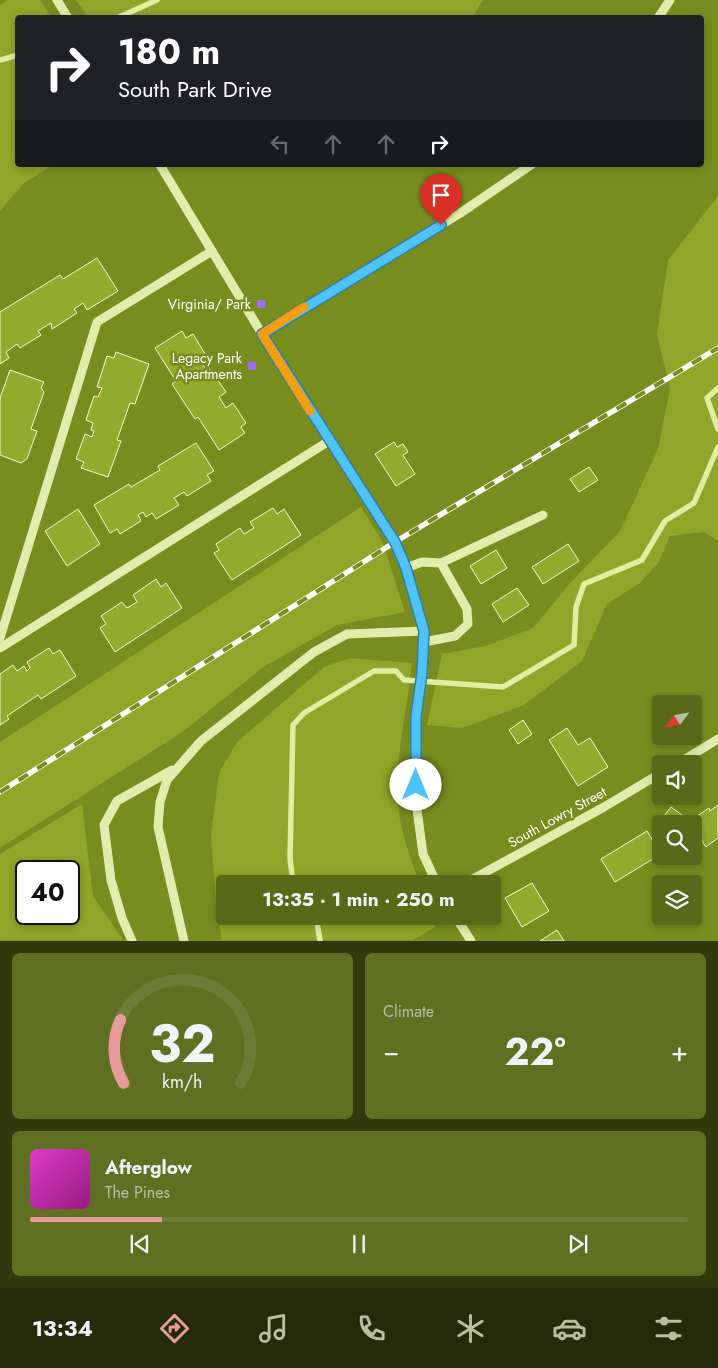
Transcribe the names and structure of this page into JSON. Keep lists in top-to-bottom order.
{
  "streets": {
    "street": ["South Lowry Street"]
  },
  "places": {
    "transit": ["Virginia/ Park", "Legacy Park Apartments"]
  },
  "north": "bottom left",
  "page": {
    "turn": ["180 m", "South Park Drive"],
    "limit": "40",
    "trip": "13:35 · 1 min · 250 m",
    "tile": "Climate",
    "heat": ["−", "22°", "+"],
    "song": ["Afterglow", "The Pines"],
    "tabs": "13:34",
    "gauge": ["32", "km/h"]
  }
}
